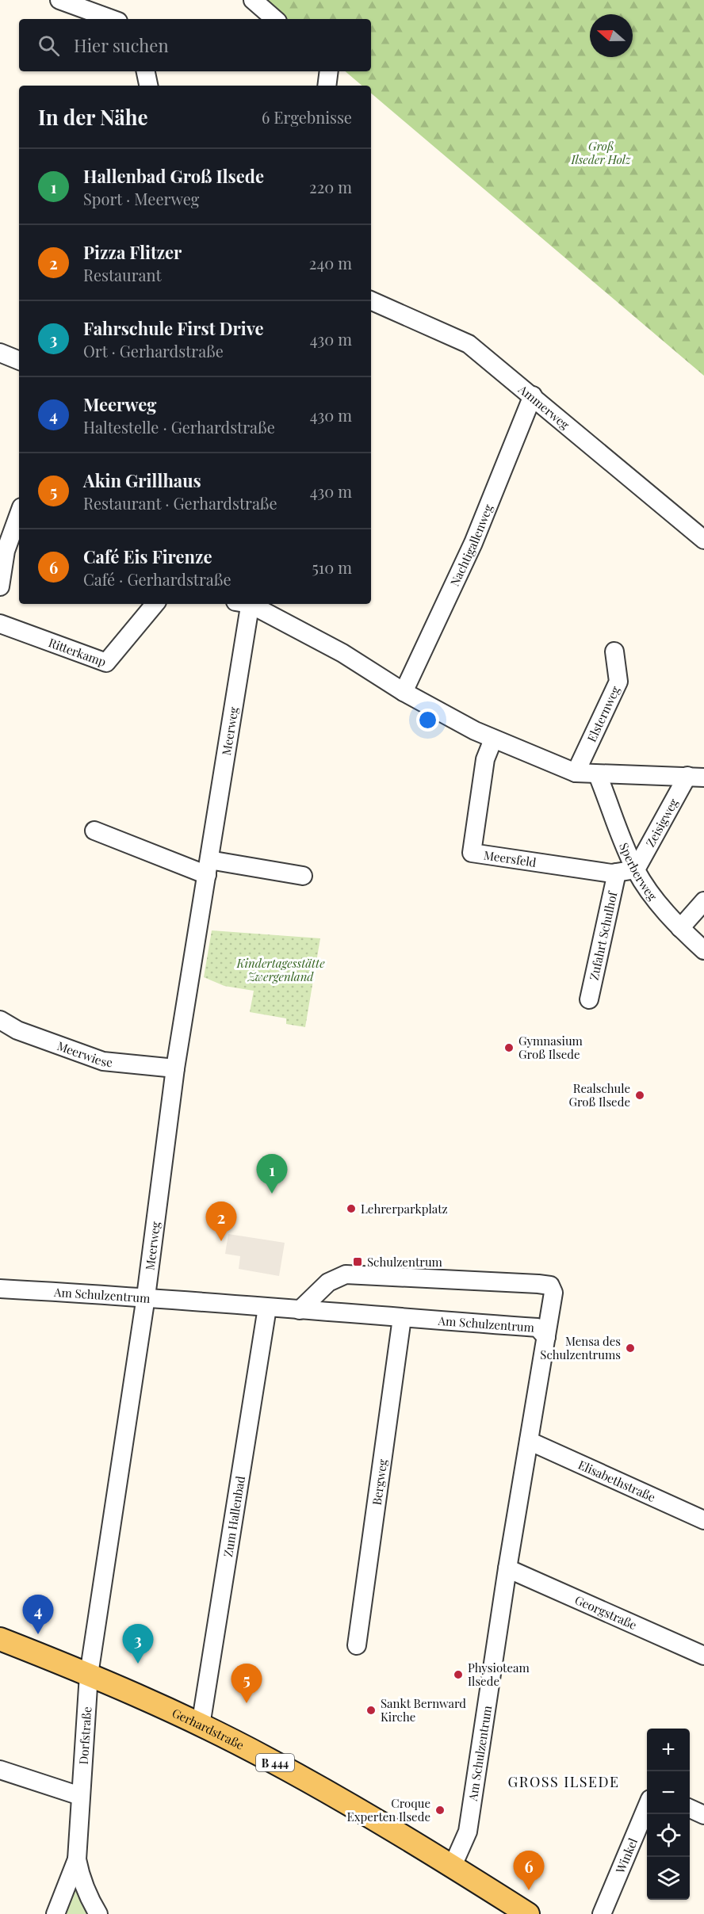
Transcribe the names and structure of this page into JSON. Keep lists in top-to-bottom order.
{
  "streets": {
    "main road": ["Gerhardstraße", "B 444"],
    "street": [
      "Ammerweg",
      "Nachtigallenweg",
      "Ritterkamp",
      "Elsternweg",
      "Meerweg",
      "Zeisigweg",
      "Meersfeld",
      "Sperberweg",
      "Zufahrt Schulhof",
      "Meerwiese",
      "Am Schulzentrum",
      "Elisabethstraße",
      "Bergweg",
      "Zum Hallenbad",
      "Georgstraße",
      "Dorfstraße",
      "Winkel"
    ]
  },
  "crossings": [
    ["Ammerweg", "Nachtigallenweg"],
    ["Meerweg", "Meerwiese"],
    ["Meerweg", "Am Schulzentrum"],
    ["Meerweg", "Gerhardstraße"],
    ["Meerweg", "Dorfstraße"],
    ["Zeisigweg", "Meersfeld"],
    ["Zeisigweg", "Sperberweg"],
    ["Meersfeld", "Sperberweg"],
    ["Meersfeld", "Zufahrt Schulhof"],
    ["Am Schulzentrum", "Elisabethstraße"],
    ["Am Schulzentrum", "Bergweg"],
    ["Am Schulzentrum", "Zum Hallenbad"],
    ["Am Schulzentrum", "Georgstraße"],
    ["Am Schulzentrum", "Gerhardstraße"],
    ["Zum Hallenbad", "Gerhardstraße"],
    ["Gerhardstraße", "Dorfstraße"]
  ],
  "districts": ["GROSS ILSEDE"],
  "parks": ["Groß Ilseder Holz", "Kindertagesstätte Zwergenland"],
  "places": {
    "other": [
      "Gymnasium Groß Ilsede",
      "Realschule Groß Ilsede",
      "Lehrerparkplatz",
      "Mensa des Schulzentrums",
      "Physioteam Ilsede",
      "Sankt Bernward Kirche",
      "Croque Experten Ilsede"
    ],
    "transit": ["Schulzentrum"]
  },
  "north": "left",
  "page": {
    "search": "Hier suchen",
    "heading": ["In der Nähe", "6 Ergebnisse"],
    "list": [
      {
        "mark": "1",
        "name": "Hallenbad Groß Ilsede",
        "note": "Sport · Meerweg",
        "value": "220 m"
      },
      {
        "mark": "2",
        "name": "Pizza Flitzer",
        "note": "Restaurant",
        "value": "240 m"
      },
      {
        "mark": "3",
        "name": "Fahrschule First Drive",
        "note": "Ort · Gerhardstraße",
        "value": "430 m"
      },
      {
        "mark": "4",
        "name": "Meerweg",
        "note": "Haltestelle · Gerhardstraße",
        "value": "430 m"
      },
      {
        "mark": "5",
        "name": "Akin Grillhaus",
        "note": "Restaurant · Gerhardstraße",
        "value": "430 m"
      },
      {
        "mark": "6",
        "name": "Café Eis Firenze",
        "note": "Café · Gerhardstraße",
        "value": "510 m"
      }
    ],
    "pins": [
      "1",
      "2",
      "4",
      "3",
      "5",
      "6"
    ],
    "map_buttons": ["+", "−"]
  }
}
